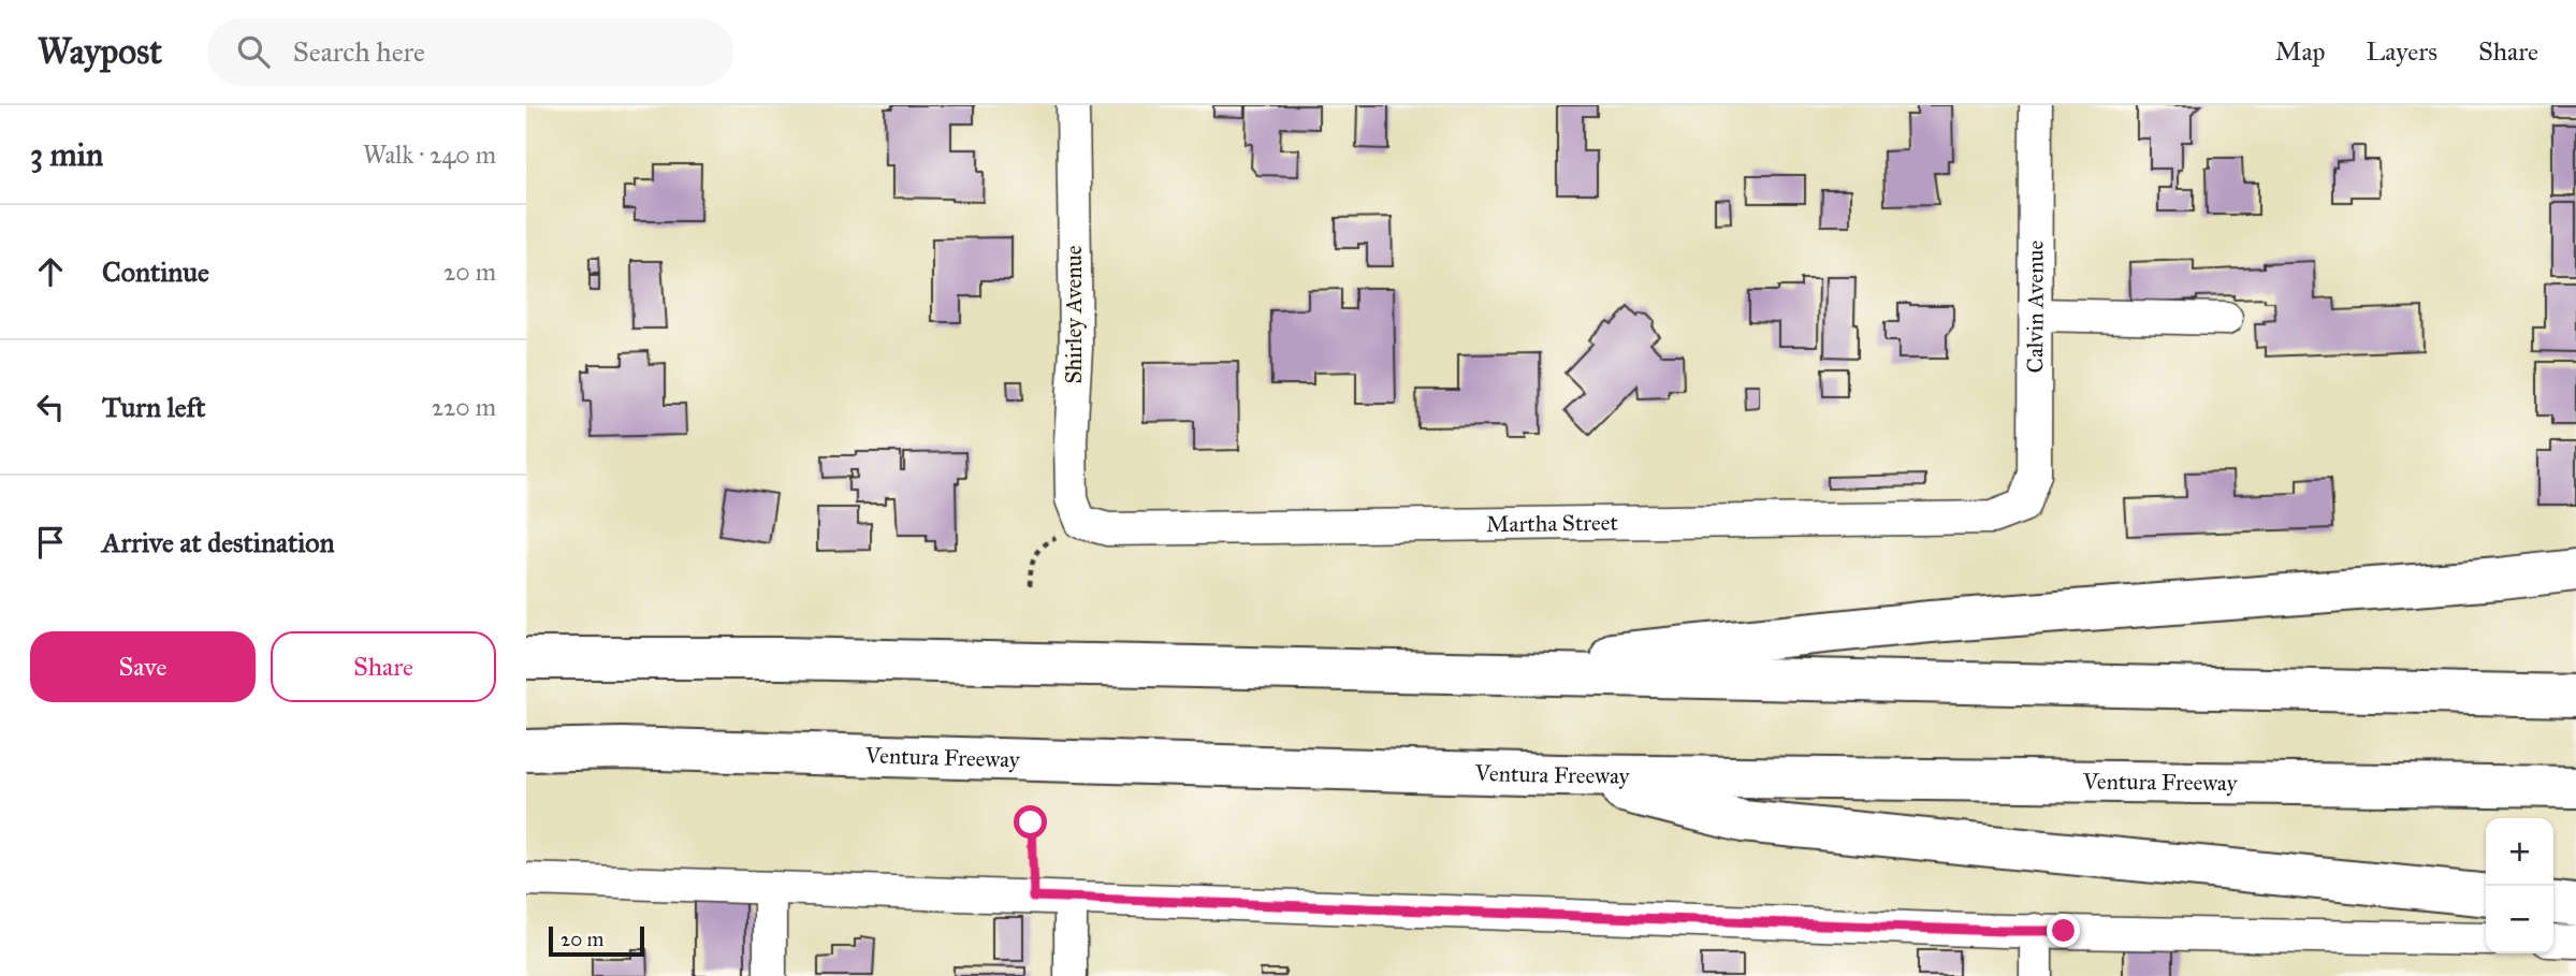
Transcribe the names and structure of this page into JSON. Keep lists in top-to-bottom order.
{
  "streets": {
    "highway": ["Ventura Freeway"],
    "street": ["Calvin Avenue", "Shirley Avenue", "Martha Street"]
  },
  "crossings": [
    ["Calvin Avenue", "Martha Street"],
    ["Shirley Avenue", "Martha Street"]
  ],
  "scale_bar": "20 m",
  "page": {
    "header": "Waypost",
    "search": "Search here",
    "nav": ["Map", "Layers", "Share"],
    "heading": ["3 min", "Walk · 240 m"],
    "list": [
      ["Continue", "20 m"],
      ["Turn left", "220 m"],
      "Arrive at destination"
    ],
    "buttons": ["Save", "Share"],
    "map_buttons": ["+", "−"],
    "scale": "20 m"
  }
}
